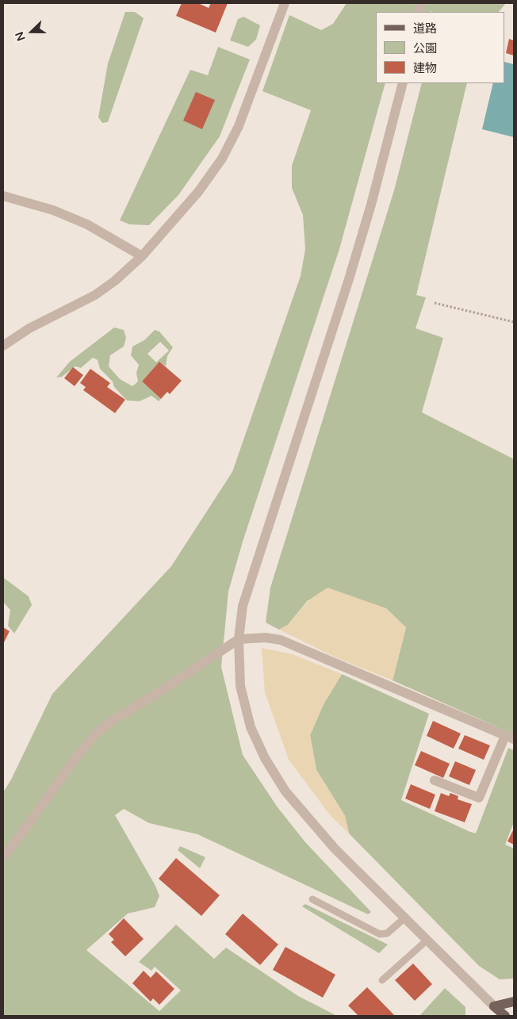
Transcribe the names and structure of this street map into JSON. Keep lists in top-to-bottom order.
{
  "legend": ["道路", "公園", "建物"],
  "north": "left"
}
